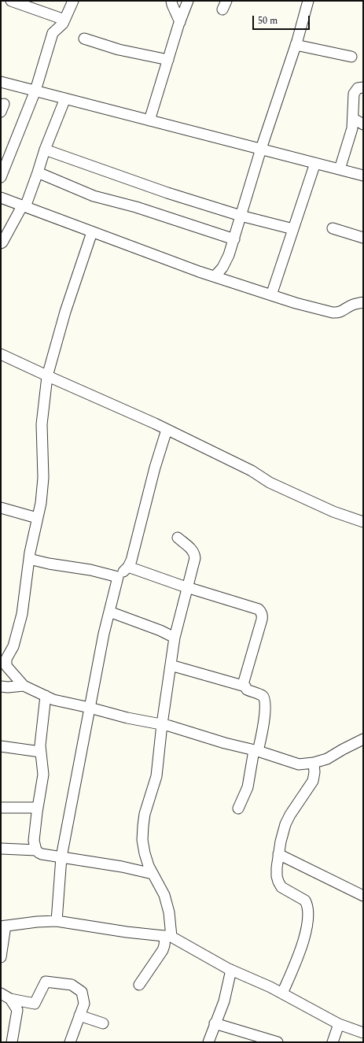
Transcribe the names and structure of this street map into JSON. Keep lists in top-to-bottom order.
{
  "scale_bar": "50 m"
}
